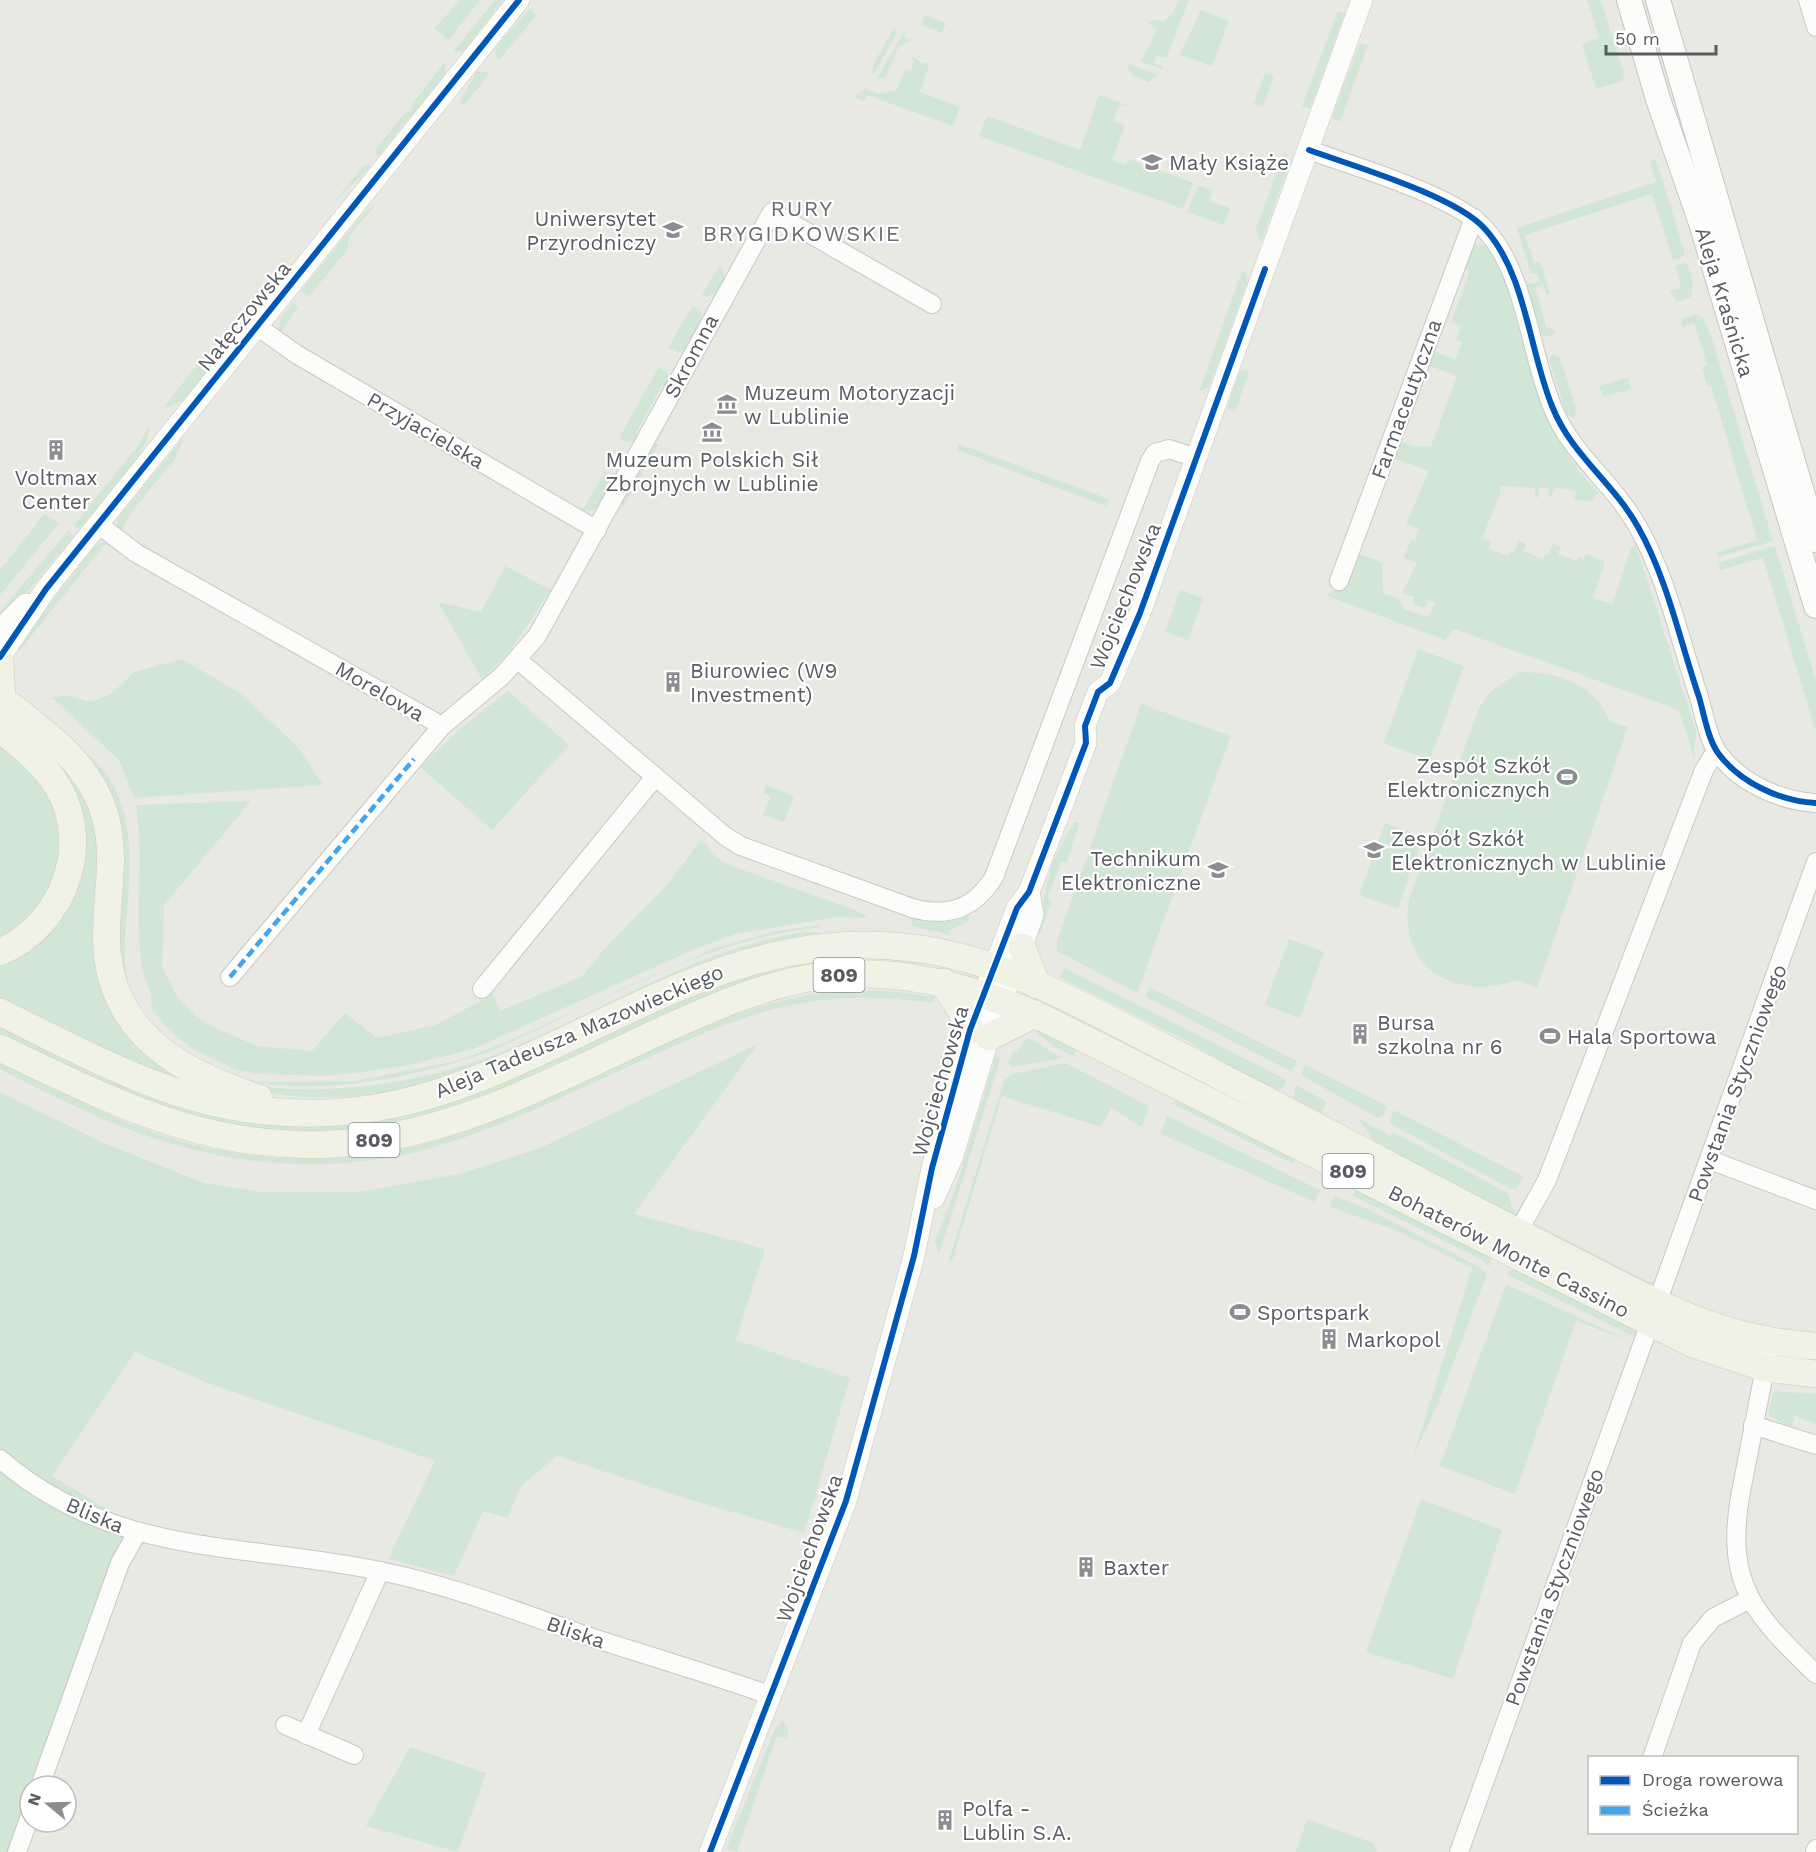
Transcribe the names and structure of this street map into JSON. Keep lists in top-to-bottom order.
{
  "streets": {
    "main road": [
      "Aleja Kraśnicka",
      "809",
      "Aleja Tadeusza Mazowieckiego",
      "Bohaterów Monte Cassino"
    ],
    "street": [
      "Nałęczowska",
      "Skromna",
      "Farmaceutyczna",
      "Przyjacielska",
      "Wojciechowska",
      "Morelowa",
      "Powstania Styczniowego",
      "Bliska"
    ]
  },
  "crossings": [
    ["Nałęczowska", "Przyjacielska"],
    ["Nałęczowska", "Morelowa"],
    ["Skromna", "Przyjacielska"],
    ["Skromna", "Morelowa"],
    ["Wojciechowska", "Aleja Tadeusza Mazowieckiego"],
    ["Wojciechowska", "Bohaterów Monte Cassino"],
    ["Wojciechowska", "Bliska"],
    ["Aleja Tadeusza Mazowieckiego", "Bohaterów Monte Cassino"],
    ["Powstania Styczniowego", "Bohaterów Monte Cassino"]
  ],
  "districts": ["RURY BRYGIDKOWSKIE"],
  "places": {
    "school or university": [
      "Mały Książe",
      "Uniwersytet Przyrodniczy",
      "Zespół Szkół Elektronicznych w Lublinie",
      "Technikum Elektroniczne"
    ],
    "museum": ["Muzeum Motoryzacji w Lublinie", "Muzeum Polskich Sił Zbrojnych w Lublinie"],
    "building": [
      "Voltmax Center",
      "Biurowiec (W9 Investment)",
      "Bursa szkolna nr 6",
      "Markopol",
      "Baxter",
      "Polfa - Lublin S.A."
    ],
    "sports": ["Zespół Szkół Elektronicznych", "Hala Sportowa", "Sportspark"]
  },
  "legend": ["Droga rowerowa", "Ścieżka"],
  "scale_bar": "50 m",
  "north": "left"
}
